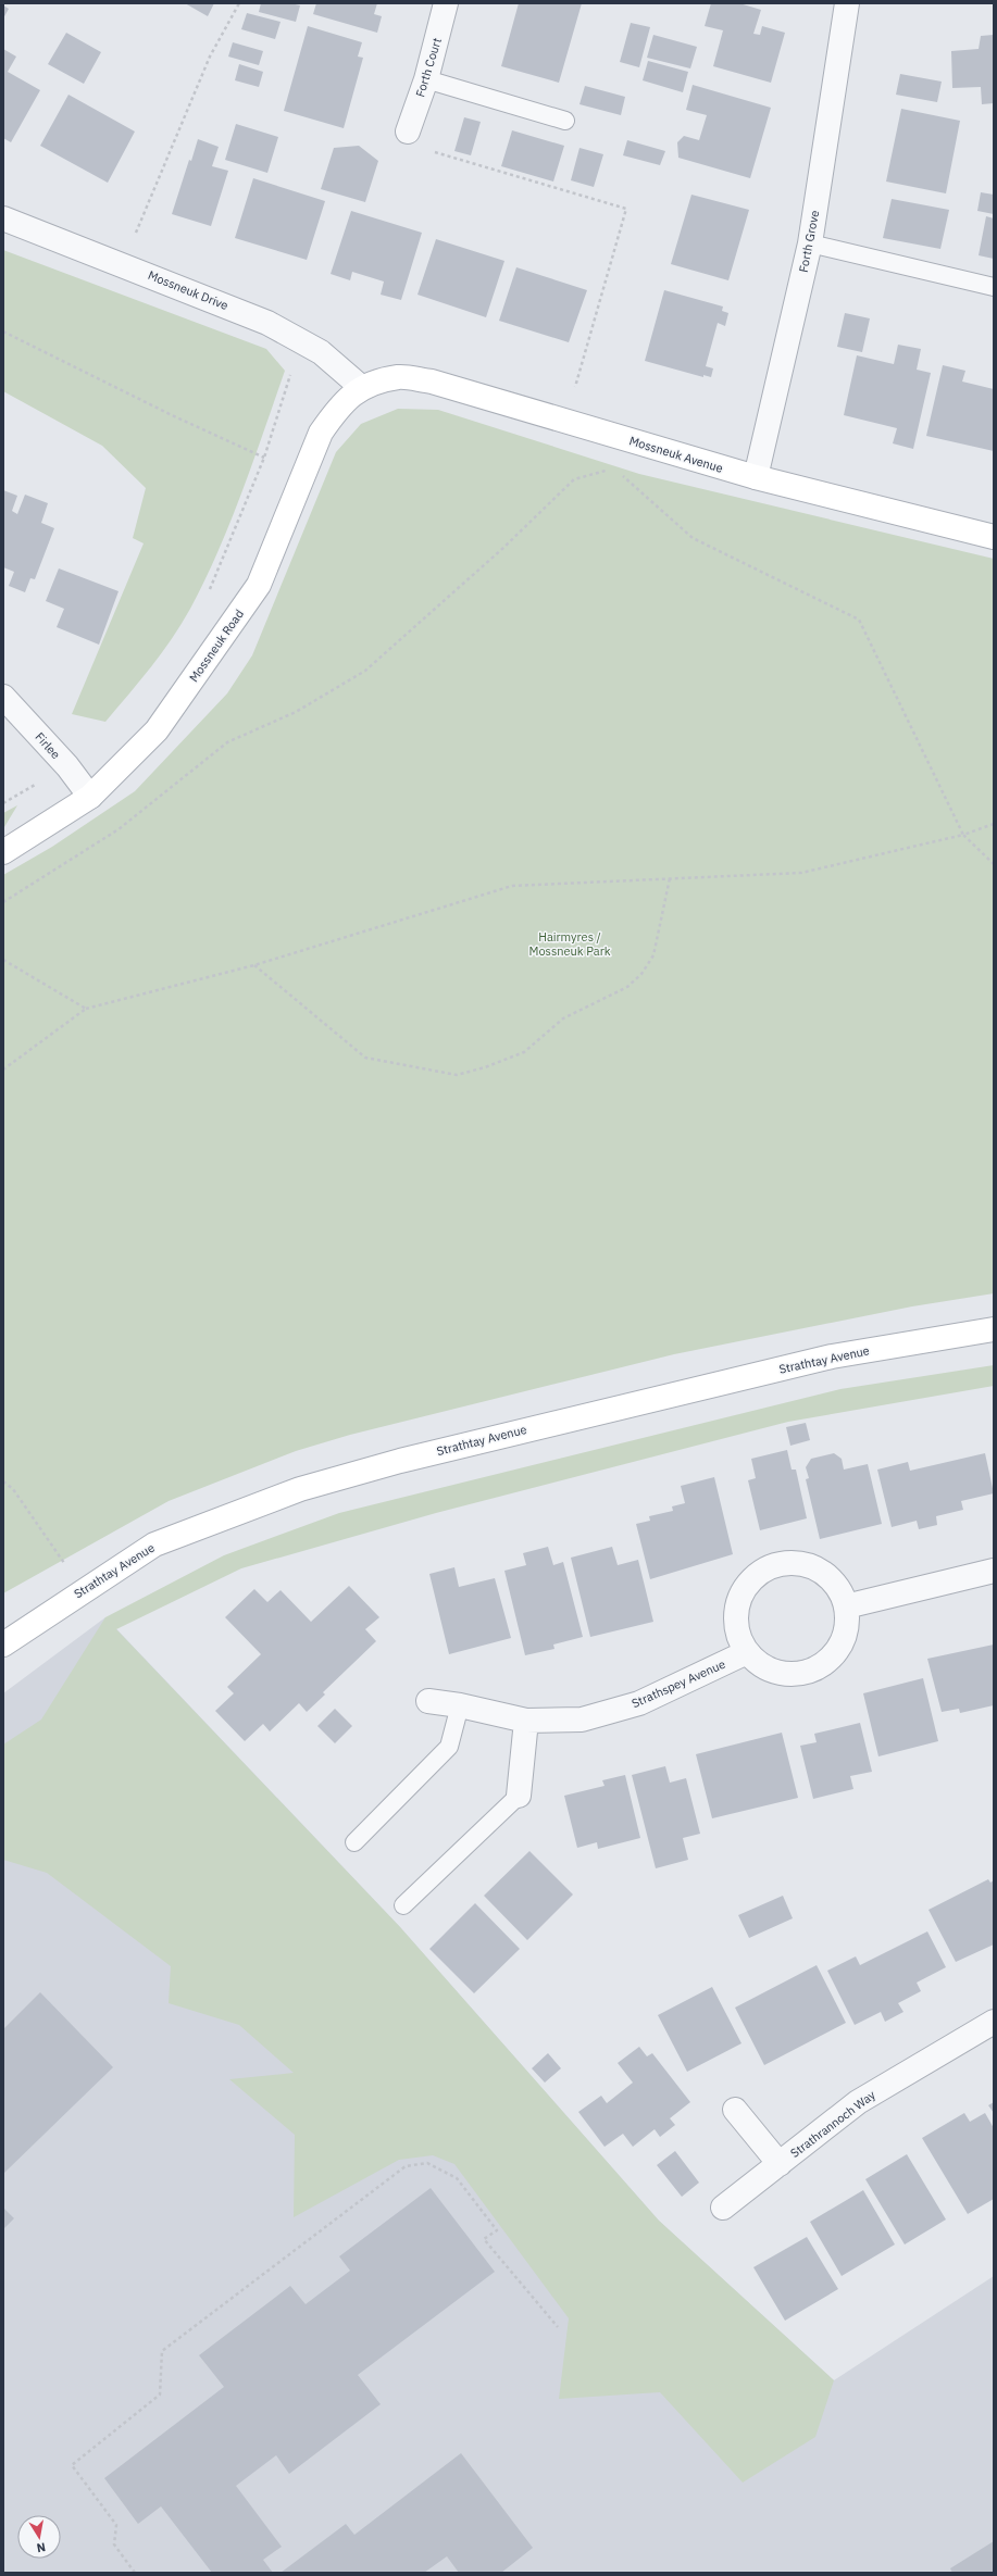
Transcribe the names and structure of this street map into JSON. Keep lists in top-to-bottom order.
{
  "streets": {
    "street": [
      "Forth Court",
      "Forth Grove",
      "Mossneuk Drive",
      "Mossneuk Avenue",
      "Mossneuk Road",
      "Firlee",
      "Strathtay Avenue",
      "Strathspey Avenue",
      "Strathrannoch Way"
    ]
  },
  "crossings": [
    ["Forth Grove", "Mossneuk Avenue"],
    ["Mossneuk Drive", "Mossneuk Avenue"],
    ["Mossneuk Drive", "Mossneuk Road"],
    ["Mossneuk Avenue", "Mossneuk Road"],
    ["Mossneuk Road", "Firlee"]
  ],
  "parks": ["Hairmyres / Mossneuk Park"],
  "north": "bottom"
}
